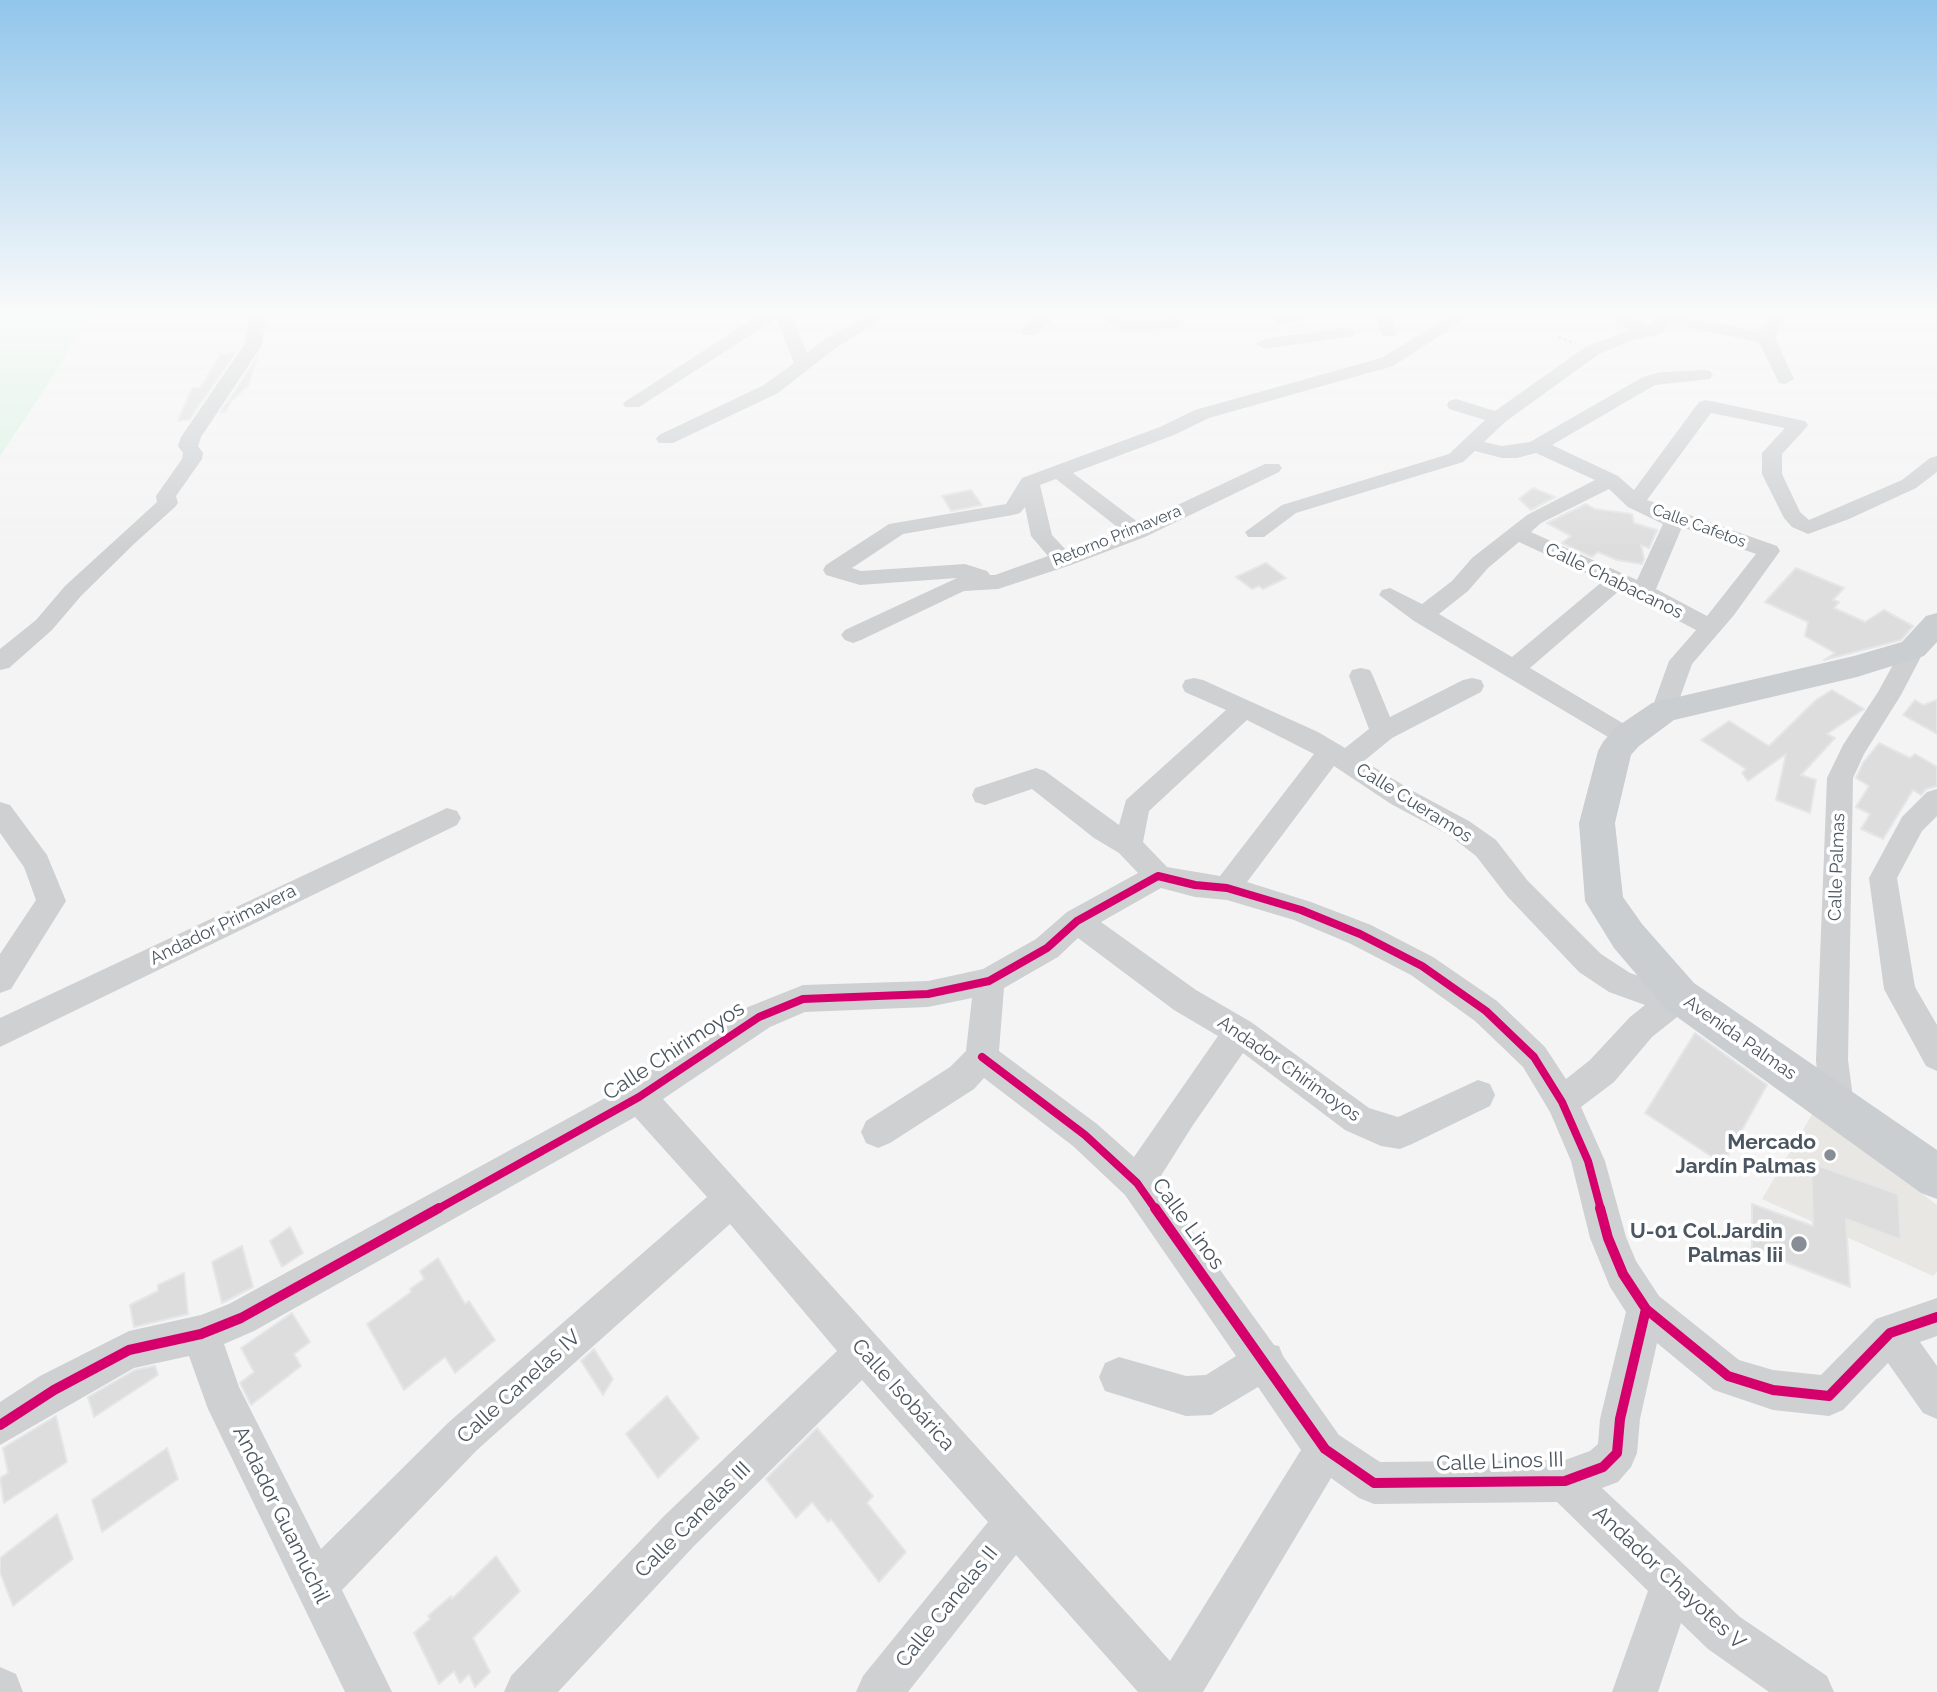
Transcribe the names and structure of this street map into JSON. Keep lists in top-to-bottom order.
{
  "streets": {
    "main road": ["Avenida Palmas"],
    "street": [
      "Calle Cafetos",
      "Retorno Primavera",
      "Calle Chabacanos",
      "Calle Cueramos",
      "Calle Palmas",
      "Andador Primavera",
      "Calle Chirimoyos",
      "Andador Chirimoyos",
      "Calle Linos",
      "Calle Canelas IV",
      "Calle Isobárica",
      "Calle Linos III",
      "Andador Guamúchil",
      "Calle Canelas III",
      "Andador Chayotes V",
      "Calle Canelas II"
    ]
  },
  "crossings": [
    ["Calle Cafetos", "Calle Chabacanos"],
    ["Calle Cafetos", "Avenida Palmas"],
    ["Calle Cueramos", "Avenida Palmas"],
    ["Calle Palmas", "Avenida Palmas"],
    ["Calle Chirimoyos", "Andador Chirimoyos"],
    ["Calle Chirimoyos", "Calle Isobárica"],
    ["Calle Chirimoyos", "Andador Guamúchil"],
    ["Calle Linos", "Calle Linos III"],
    ["Calle Canelas IV", "Calle Isobárica"],
    ["Calle Canelas IV", "Andador Guamúchil"],
    ["Calle Isobárica", "Calle Canelas III"],
    ["Calle Isobárica", "Calle Canelas II"],
    ["Calle Linos III", "Andador Chayotes V"]
  ],
  "places": ["Mercado Jardín Palmas", "U-01 Col.Jardin Palmas Iii"]
}
